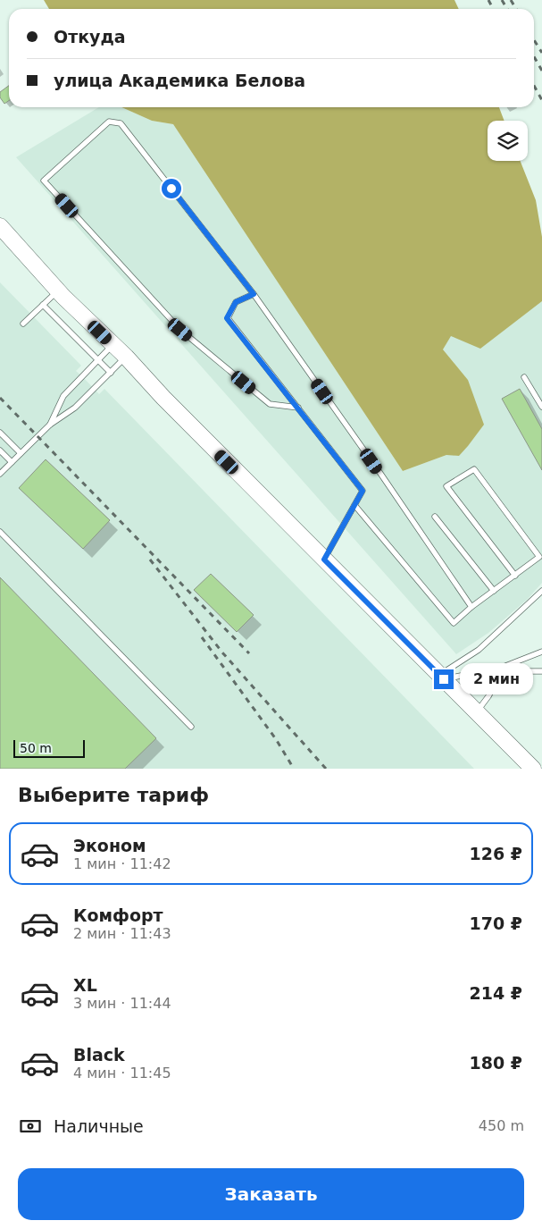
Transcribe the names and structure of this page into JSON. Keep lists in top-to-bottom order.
{
  "scale_bar": "50 m",
  "page": {
    "banner": ["Откуда", "улица Академика Белова"],
    "bubble": "2 мин",
    "scale": "50 m",
    "heading": "Выберите тариф",
    "list": [
      {
        "name": "Эконом",
        "note": "1 мин · 11:42",
        "value": "126 ₽"
      },
      {
        "name": "Комфорт",
        "note": "2 мин · 11:43",
        "value": "170 ₽"
      },
      {
        "name": "XL",
        "note": "3 мин · 11:44",
        "value": "214 ₽"
      },
      {
        "name": "Black",
        "note": "4 мин · 11:45",
        "value": "180 ₽"
      }
    ],
    "pay": ["Наличные", "450 m"],
    "buttons": "Заказать"
  }
}
